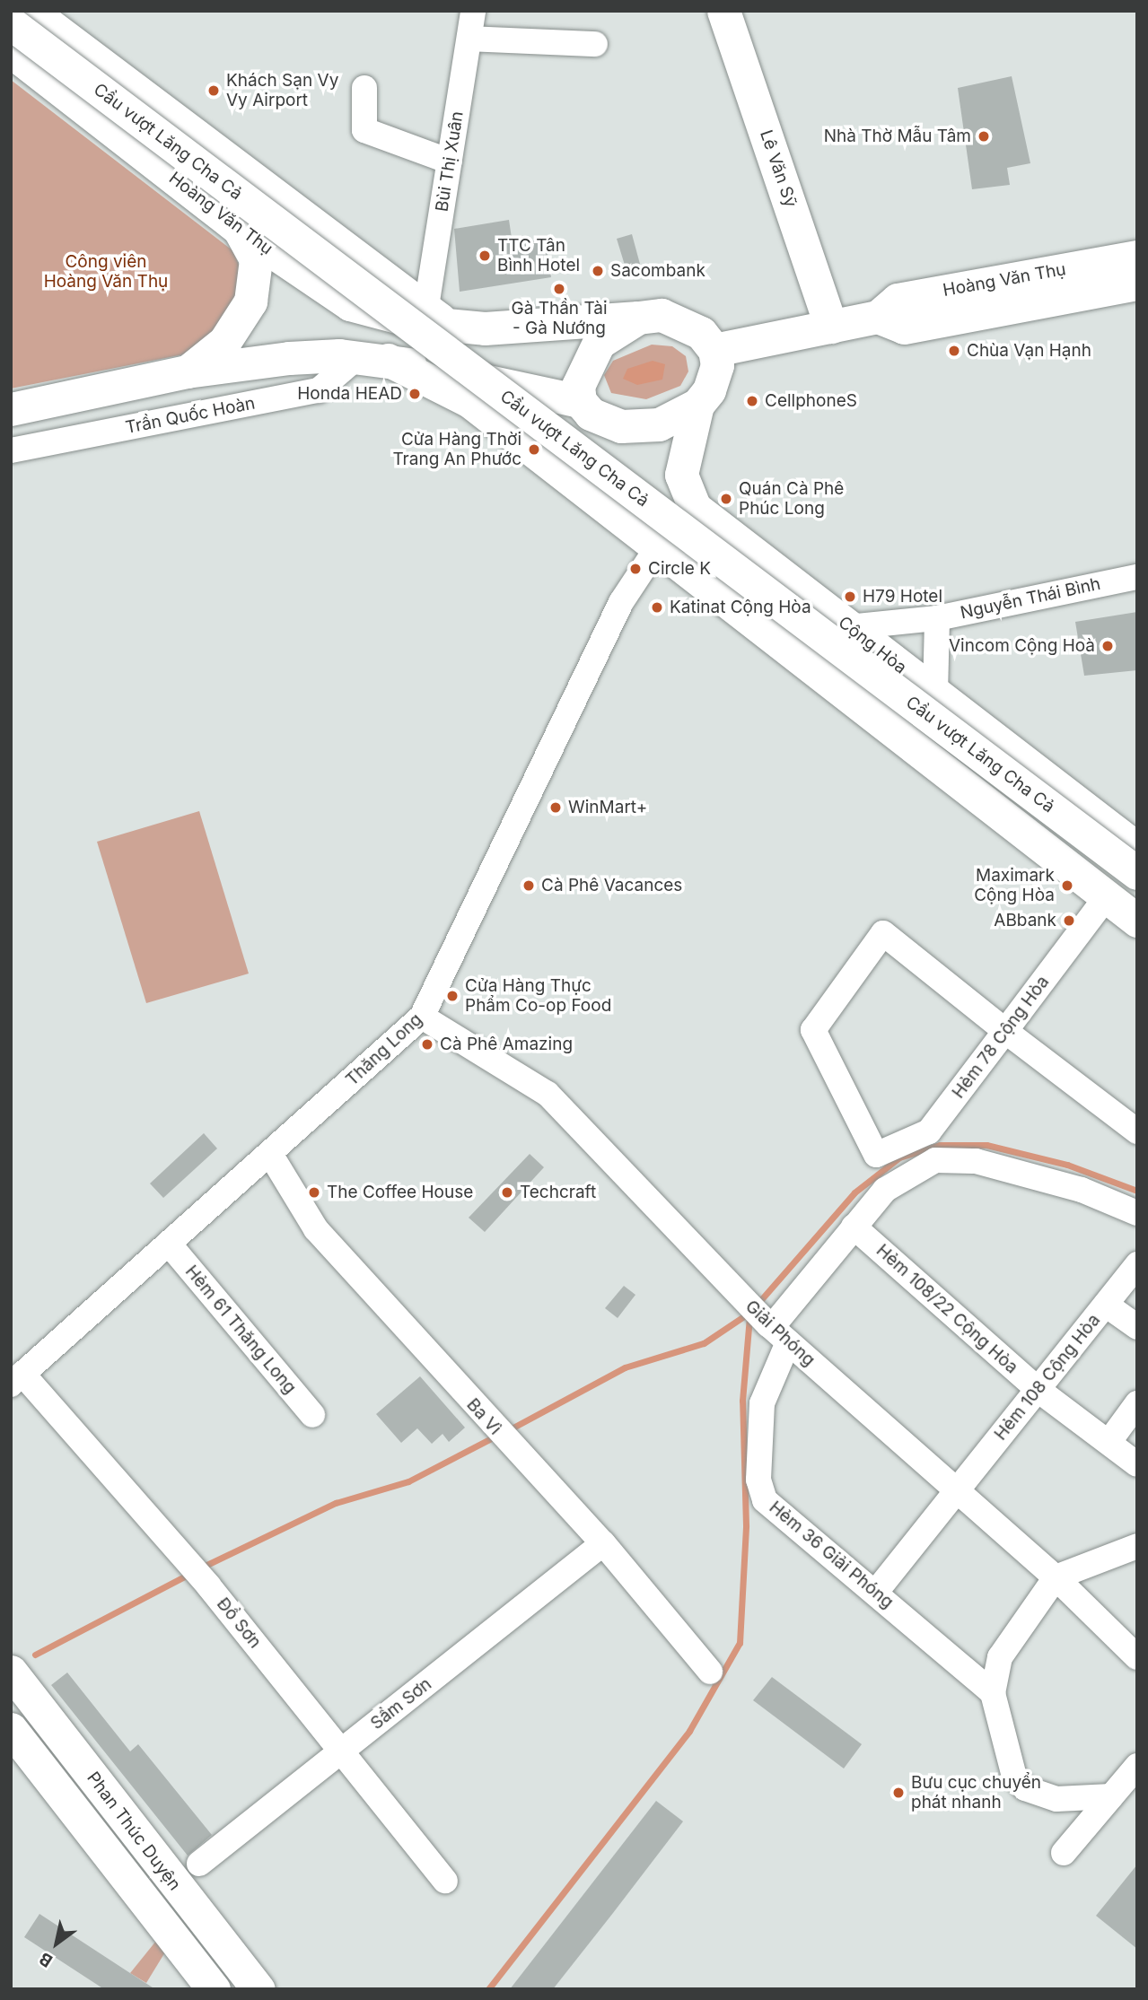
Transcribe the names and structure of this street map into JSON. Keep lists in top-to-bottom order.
{
  "streets": {
    "main road": [
      "Cầu vượt Lăng Cha Cả",
      "Lê Văn Sỹ",
      "Hoàng Văn Thụ",
      "Cộng Hòa",
      "Phan Thúc Duyện"
    ],
    "street": [
      "Bùi Thị Xuân",
      "Trần Quốc Hoàn",
      "Nguyễn Thái Bình",
      "Hẻm 78 Cộng Hòa",
      "Thăng Long",
      "Hẻm 108/22 Cộng Hòa",
      "Hẻm 61 Thăng Long",
      "Giải Phóng",
      "Hẻm 108 Cộng Hòa",
      "Ba Vì",
      "Hẻm 36 Giải Phóng",
      "Đồ Sơn",
      "Sầm Sơn"
    ]
  },
  "crossings": [
    ["Bùi Thị Xuân", "Hoàng Văn Thụ"],
    ["Lê Văn Sỹ", "Hoàng Văn Thụ"],
    ["Hoàng Văn Thụ", "Cộng Hòa"],
    ["Nguyễn Thái Bình", "Cộng Hòa"],
    ["Thăng Long", "Hẻm 61 Thăng Long"],
    ["Thăng Long", "Giải Phóng"],
    ["Thăng Long", "Ba Vì"],
    ["Thăng Long", "Đồ Sơn"],
    ["Hẻm 108/22 Cộng Hòa", "Hẻm 108 Cộng Hòa"],
    ["Hẻm 108/22 Cộng Hòa", "Hẻm 36 Giải Phóng"],
    ["Giải Phóng", "Hẻm 108 Cộng Hòa"],
    ["Giải Phóng", "Hẻm 36 Giải Phóng"],
    ["Hẻm 108 Cộng Hòa", "Hẻm 36 Giải Phóng"],
    ["Ba Vì", "Sầm Sơn"],
    ["Đồ Sơn", "Sầm Sơn"]
  ],
  "parks": ["Công viên Hoàng Văn Thụ"],
  "places": [
    "Khách Sạn Vy Vy Airport",
    "Nhà Thờ Mẫu Tâm",
    "TTC Tân Bình Hotel",
    "Sacombank",
    "Gà Thần Tài - Gà Nướng",
    "Chùa Vạn Hạnh",
    "Honda HEAD",
    "CellphoneS",
    "Cửa Hàng Thời Trang An Phước",
    "Quán Cà Phê Phúc Long",
    "Circle K",
    "H79 Hotel",
    "Katinat Cộng Hòa",
    "Vincom Cộng Hoà",
    "WinMart+",
    "Cà Phê Vacances",
    "Maximark Cộng Hòa",
    "ABbank",
    "Cửa Hàng Thực Phẩm Co-op Food",
    "Cà Phê Amazing",
    "The Coffee House",
    "Techcraft",
    "Bưu cục chuyển phát nhanh"
  ],
  "north": "bottom left"
}
